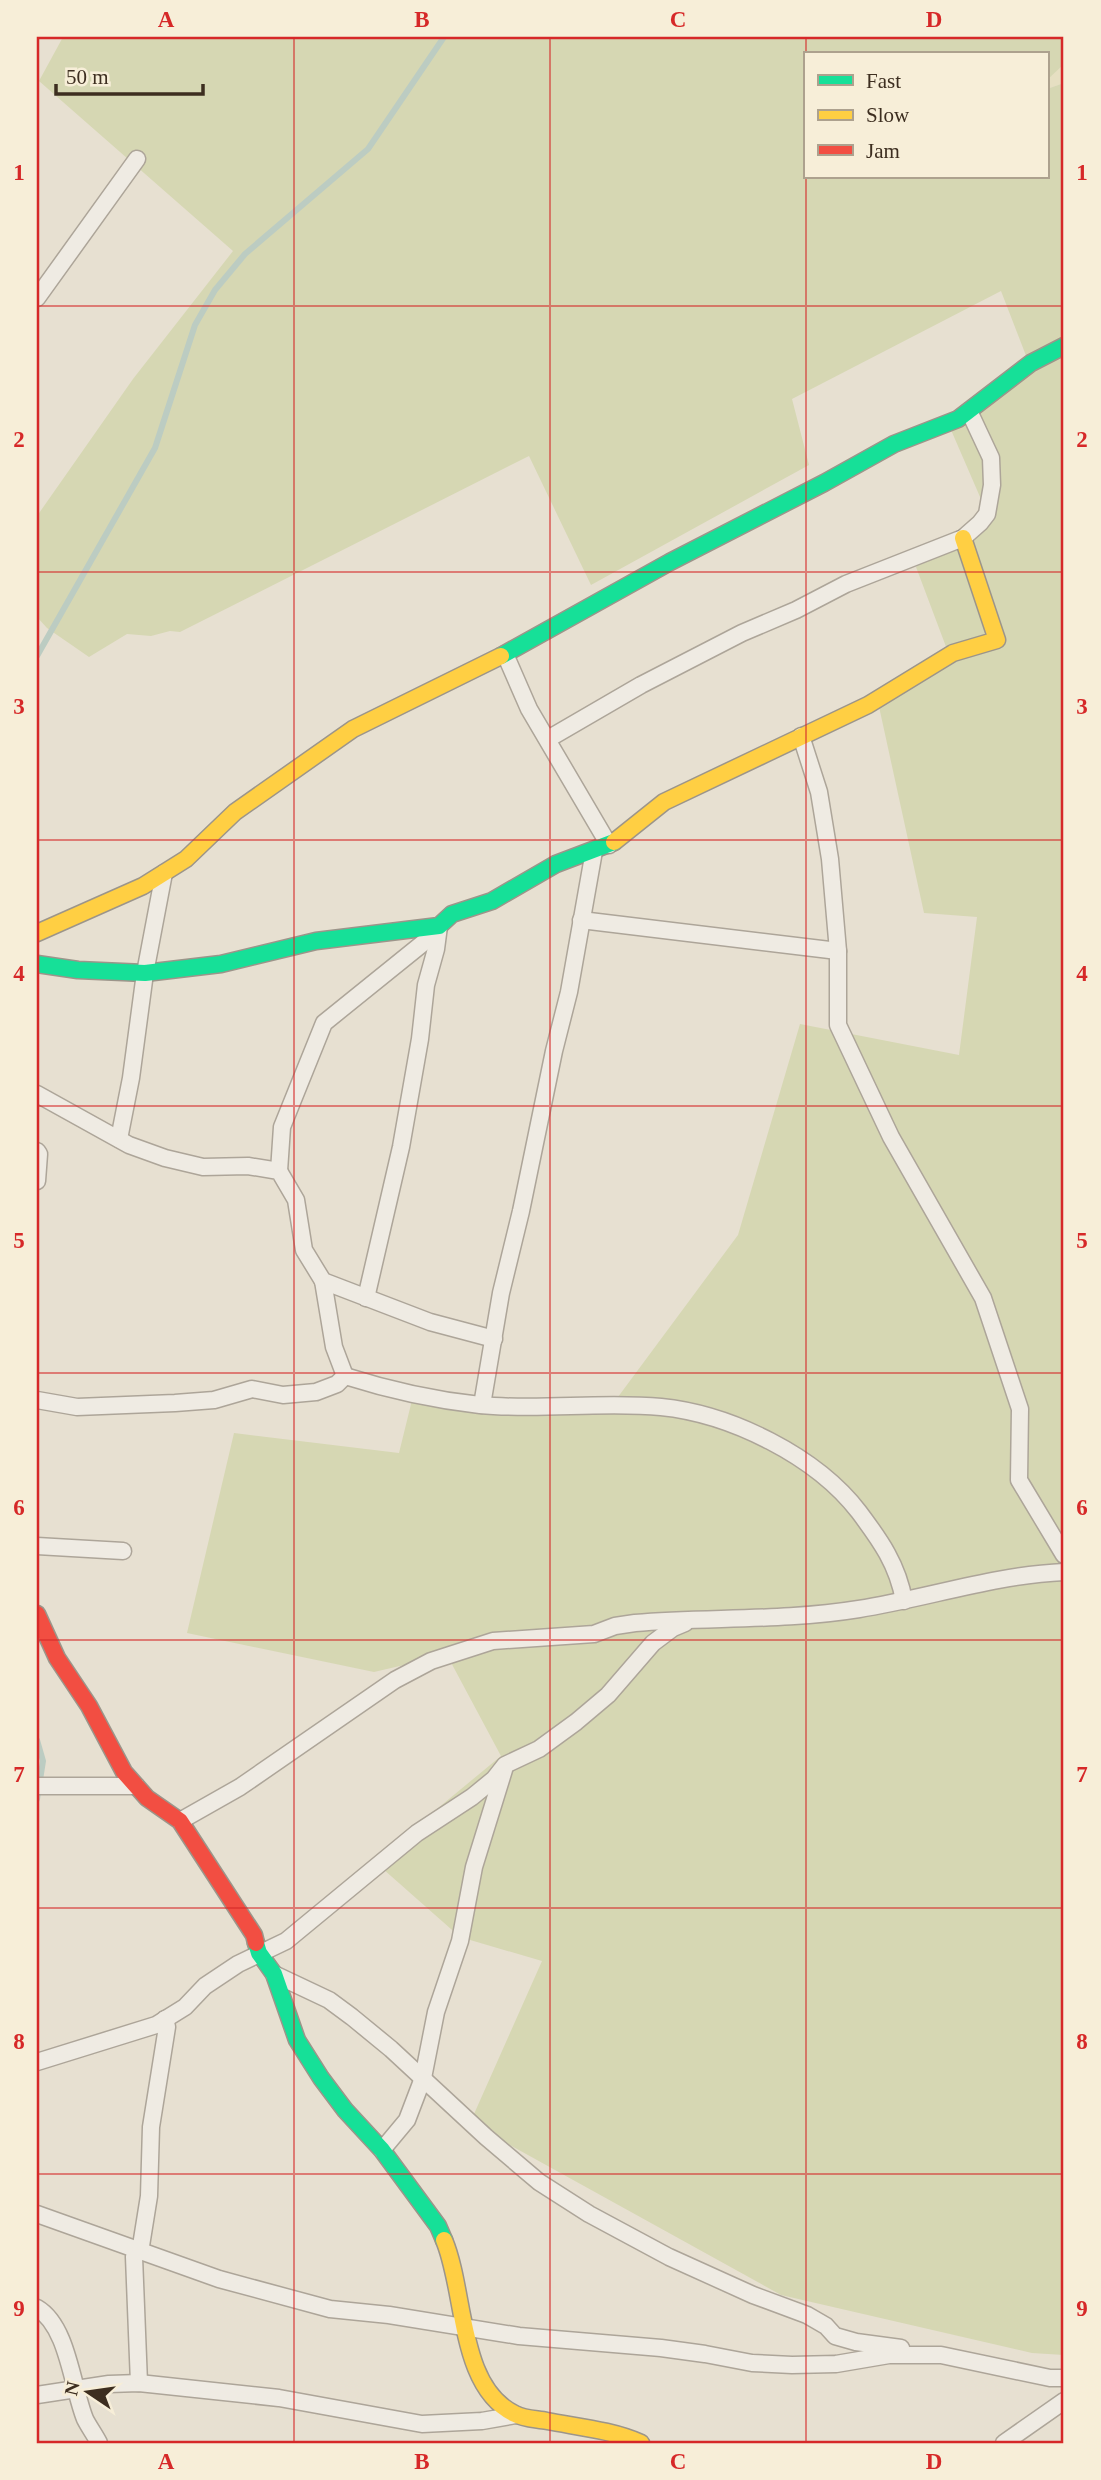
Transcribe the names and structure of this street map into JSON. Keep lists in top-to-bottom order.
{
  "legend": ["Fast", "Slow", "Jam"],
  "scale_bar": "50 m",
  "north": "left",
  "grid": {
    "columns": [
      "A",
      "B",
      "C",
      "D"
    ],
    "rows": [
      "1",
      "2",
      "3",
      "4",
      "5",
      "6",
      "7",
      "8",
      "9"
    ]
  }
}
